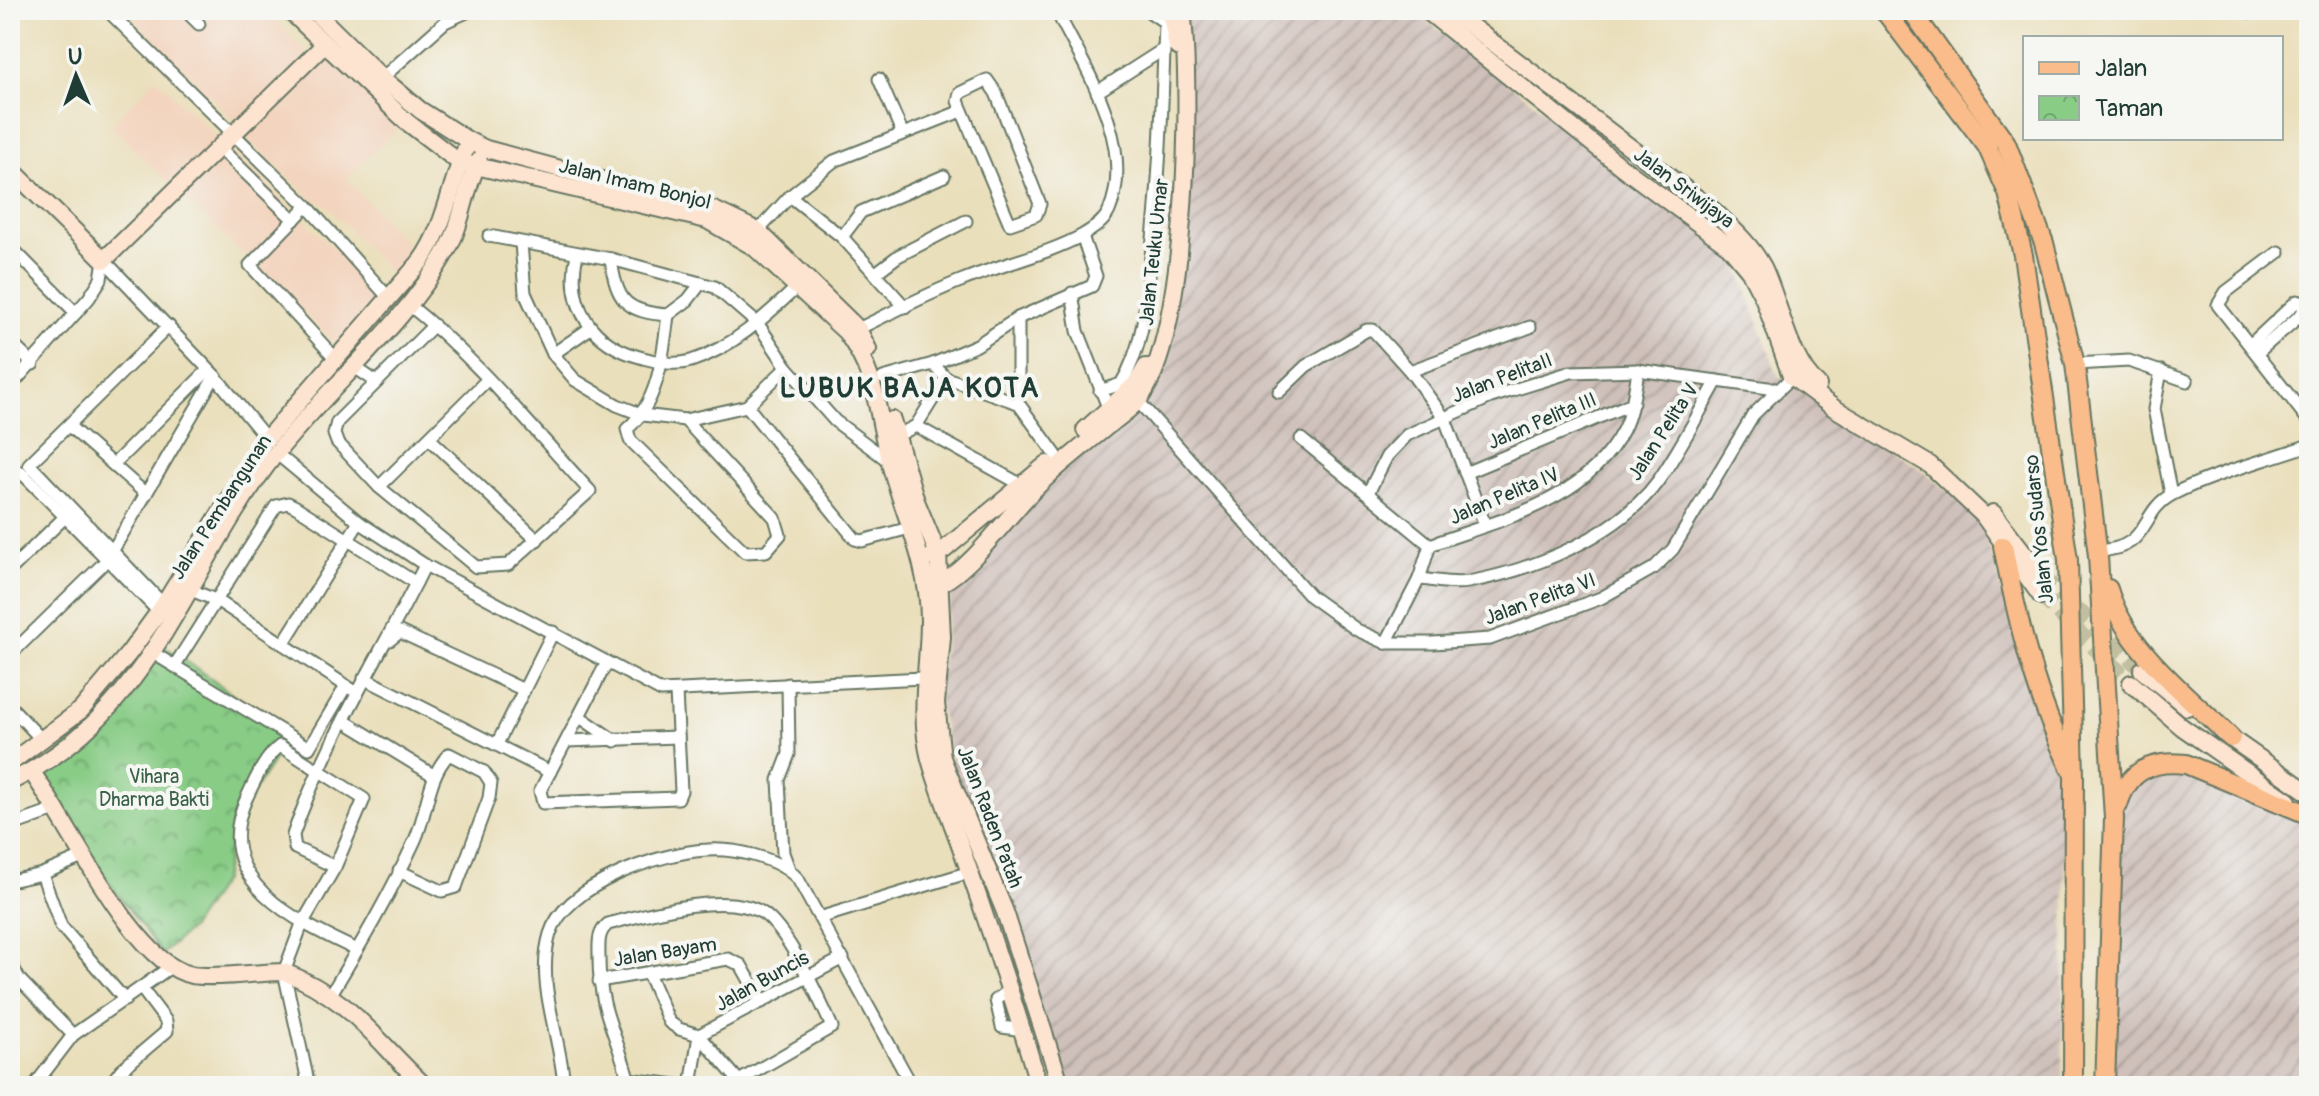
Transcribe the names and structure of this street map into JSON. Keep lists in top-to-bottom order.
{
  "streets": {
    "main road": [
      "Jalan Imam Bonjol",
      "Jalan Sriwijaya",
      "Jalan Teuku Umar",
      "Jalan Pembangunan",
      "Jalan Yos Sudarso",
      "Jalan Raden Patah"
    ],
    "street": [
      "Jalan PelitaII",
      "Jalan Pelita III",
      "Jalan Pelita V",
      "Jalan Pelita IV",
      "Jalan Pelita VI",
      "Jalan Bayam",
      "Jalan Buncis"
    ]
  },
  "crossings": [
    ["Jalan Imam Bonjol", "Jalan Teuku Umar"],
    ["Jalan Imam Bonjol", "Jalan Pembangunan"],
    ["Jalan Imam Bonjol", "Jalan Raden Patah"],
    ["Jalan Sriwijaya", "Jalan Pelita VI"],
    ["Jalan Teuku Umar", "Jalan Pelita VI"],
    ["Jalan Teuku Umar", "Jalan Raden Patah"],
    ["Jalan PelitaII", "Jalan Pelita V"],
    ["Jalan PelitaII", "Jalan Pelita IV"],
    ["Jalan PelitaII", "Jalan Pelita VI"],
    ["Jalan Pelita III", "Jalan Pelita IV"],
    ["Jalan Bayam", "Jalan Buncis"]
  ],
  "districts": ["LUBUK BAJA KOTA"],
  "parks": ["Vihara Dharma Bakti"],
  "legend": ["Jalan", "Taman"],
  "north": "top"
}
